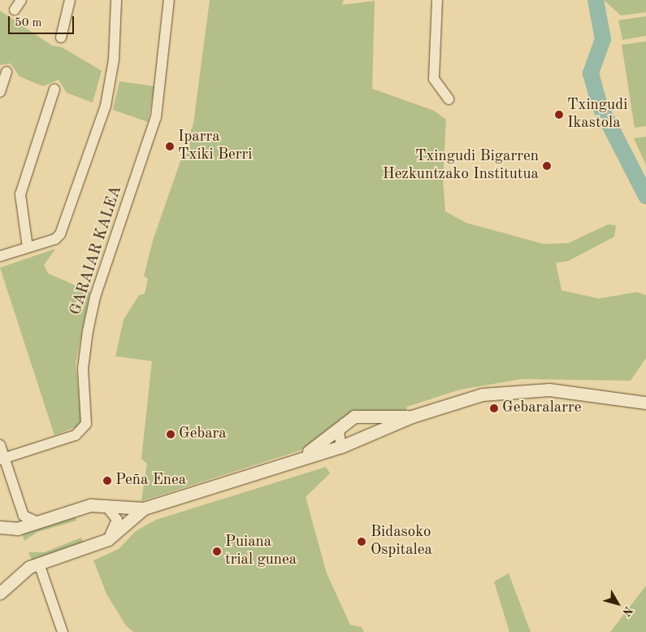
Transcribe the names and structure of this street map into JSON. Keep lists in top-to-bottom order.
{
  "streets": {
    "street": ["GARAIAR KALEA"]
  },
  "places": [
    "Txingudi Ikastola",
    "Iparra Txiki Berri",
    "Txingudi Bigarren Hezkuntzako Institutua",
    "Gebaralarre",
    "Gebara",
    "Peña Enea",
    "Bidasoko Ospitalea",
    "Puiana trial gunea"
  ],
  "scale_bar": "50 m",
  "north": "bottom right"
}
